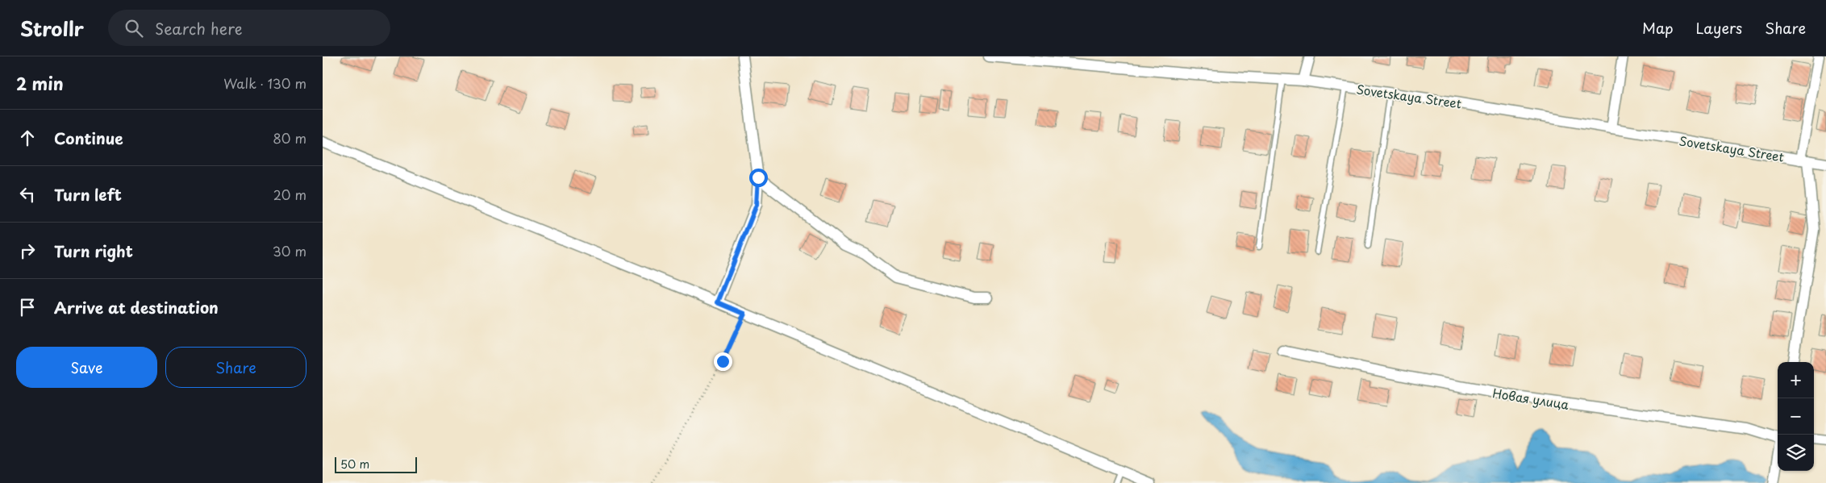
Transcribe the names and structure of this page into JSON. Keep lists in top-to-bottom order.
{
  "streets": {
    "street": ["Sovetskaya Street", "Новая улица"]
  },
  "scale_bar": "50 m",
  "page": {
    "header": "Strollr",
    "search": "Search here",
    "nav": ["Map", "Layers", "Share"],
    "heading": ["2 min", "Walk · 130 m"],
    "list": [
      ["Continue", "80 m"],
      ["Turn left", "20 m"],
      ["Turn right", "30 m"],
      "Arrive at destination"
    ],
    "buttons": ["Save", "Share"],
    "map_buttons": ["+", "−"],
    "scale": "50 m"
  }
}
